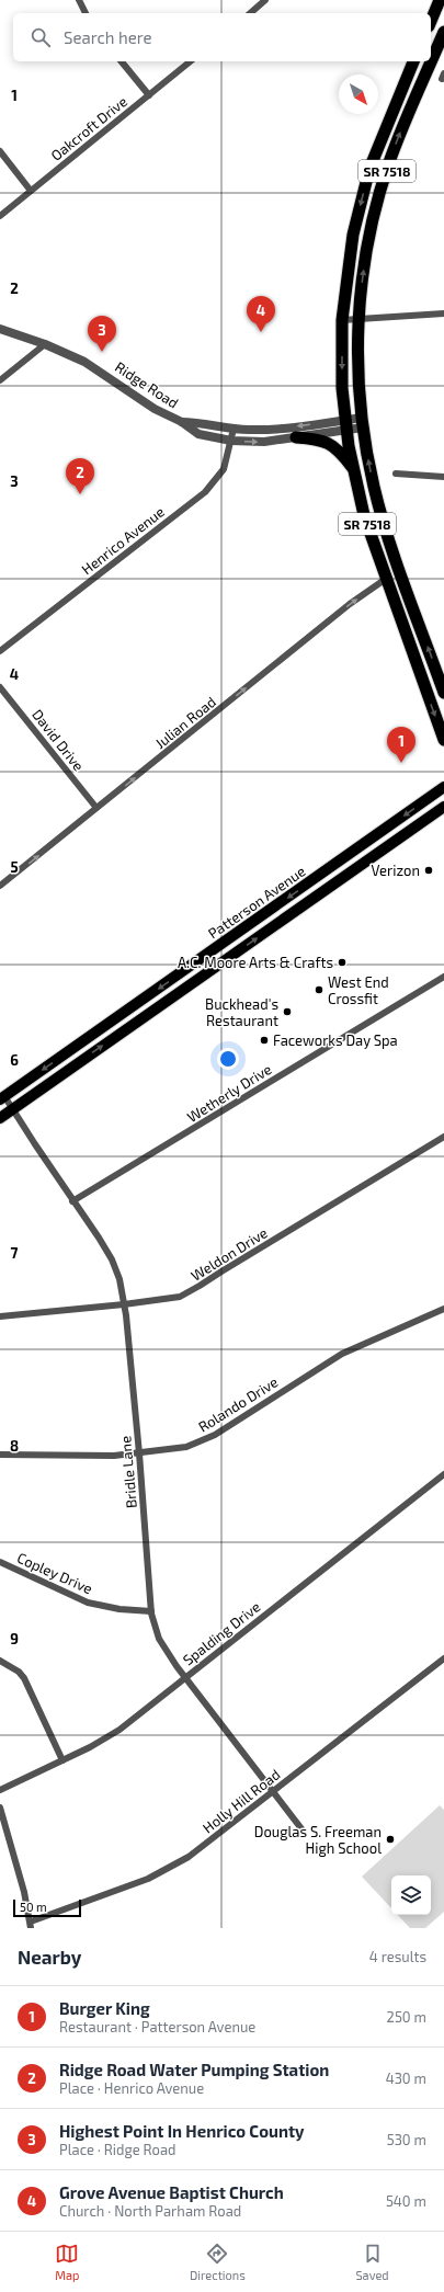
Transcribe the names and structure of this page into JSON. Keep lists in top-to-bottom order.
{
  "streets": {
    "highway": ["SR 7518"],
    "main road": ["Patterson Avenue"],
    "street": [
      "Oakcroft Drive",
      "Ridge Road",
      "Henrico Avenue",
      "Julian Road",
      "David Drive",
      "Wetherly Drive",
      "Weldon Drive",
      "Rolando Drive",
      "Bridle Lane",
      "Copley Drive",
      "Spalding Drive",
      "Holly Hill Road"
    ]
  },
  "crossings": [
    ["SR 7518", "Ridge Road"],
    ["SR 7518", "Julian Road"],
    ["Ridge Road", "Henrico Avenue"],
    ["Julian Road", "David Drive"],
    ["Patterson Avenue", "Bridle Lane"],
    ["Wetherly Drive", "Bridle Lane"],
    ["Weldon Drive", "Bridle Lane"],
    ["Rolando Drive", "Bridle Lane"],
    ["Bridle Lane", "Copley Drive"],
    ["Bridle Lane", "Spalding Drive"],
    ["Bridle Lane", "Holly Hill Road"]
  ],
  "one_way": ["Julian Road"],
  "places": [
    "Verizon",
    "A.C. Moore Arts & Crafts",
    "West End Crossfit",
    "Buckhead's Restaurant",
    "Faceworks Day Spa",
    "Douglas S. Freeman High School"
  ],
  "scale_bar": "50 m",
  "north": "bottom right",
  "page": {
    "search": "Search here",
    "pins": [
      "4",
      "3",
      "2",
      "1"
    ],
    "scale": "50 m",
    "heading": ["Nearby", "4 results"],
    "list": [
      {
        "mark": "1",
        "name": "Burger King",
        "note": "Restaurant · Patterson Avenue",
        "value": "250 m"
      },
      {
        "mark": "2",
        "name": "Ridge Road Water Pumping Station",
        "note": "Place · Henrico Avenue",
        "value": "430 m"
      },
      {
        "mark": "3",
        "name": "Highest Point In Henrico County",
        "note": "Place · Ridge Road",
        "value": "530 m"
      },
      {
        "mark": "4",
        "name": "Grove Avenue Baptist Church",
        "note": "Church · North Parham Road",
        "value": "540 m"
      }
    ],
    "nav": ["Map", "Directions", "Saved"]
  },
  "grid": {
    "rows": [
      "1",
      "2",
      "3",
      "4",
      "5",
      "6",
      "7",
      "8",
      "9"
    ]
  }
}
